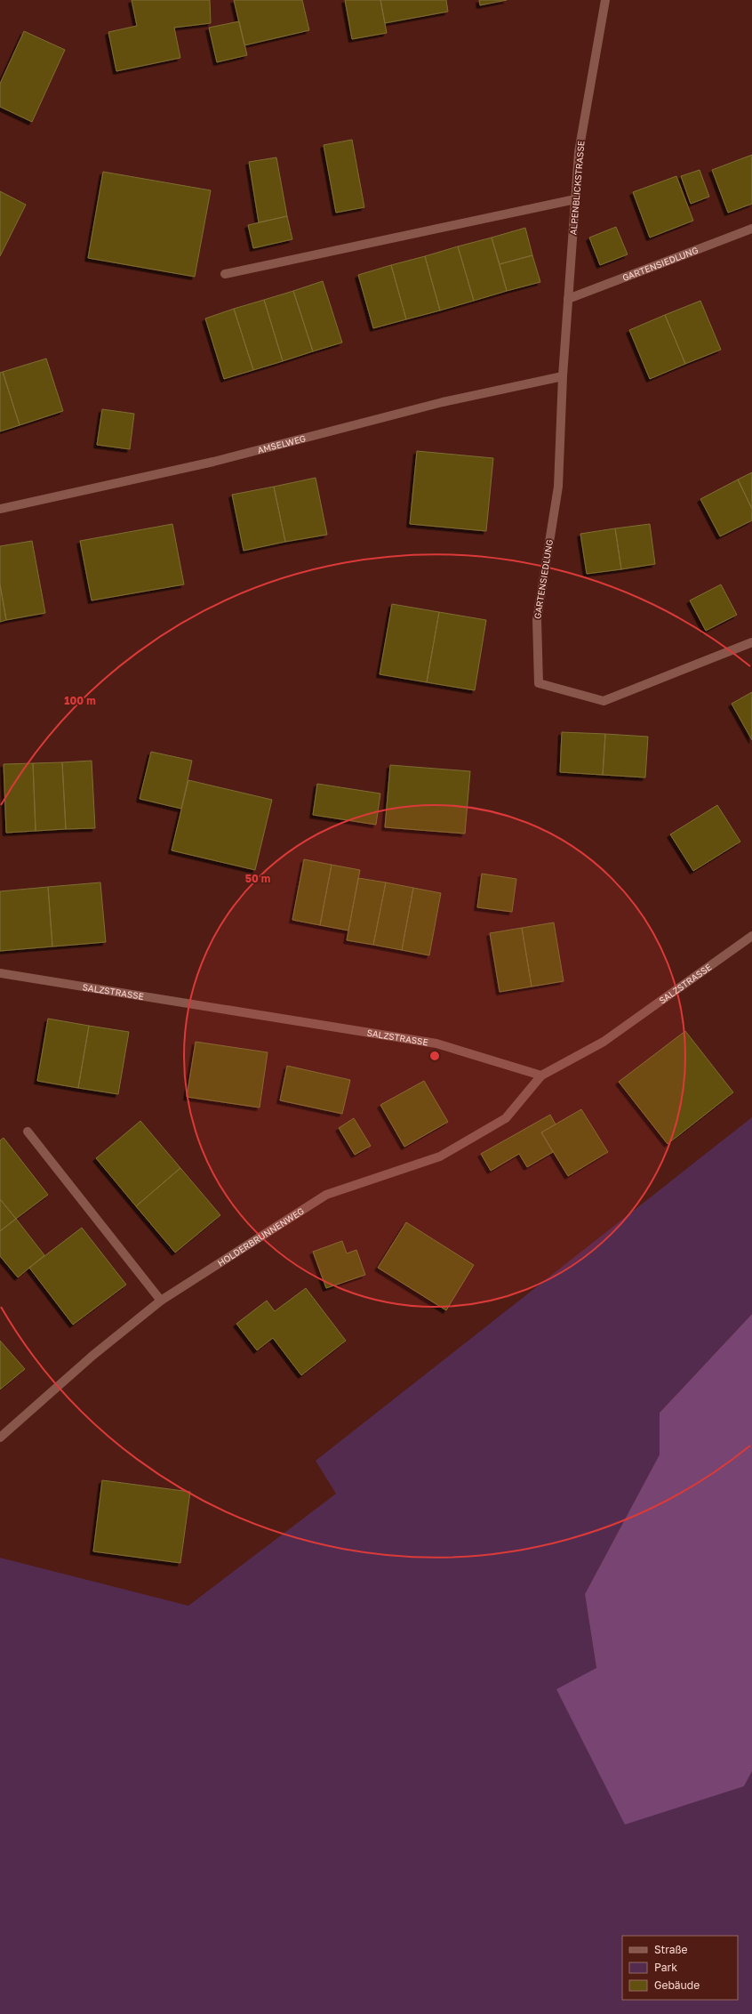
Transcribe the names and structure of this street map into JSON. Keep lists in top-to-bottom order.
{
  "streets": {
    "street": [
      "ALPENBLICKSTRASSE",
      "GARTENSIEDLUNG",
      "AMSELWEG",
      "SALZSTRASSE",
      "HOLDERBRUNNENWEG"
    ]
  },
  "crossings": [
    ["ALPENBLICKSTRASSE", "GARTENSIEDLUNG"],
    ["ALPENBLICKSTRASSE", "AMSELWEG"],
    ["GARTENSIEDLUNG", "AMSELWEG"],
    ["SALZSTRASSE", "HOLDERBRUNNENWEG"]
  ],
  "legend": ["Straße", "Park", "Gebäude"],
  "rings": ["100 m", "50 m"]
}
